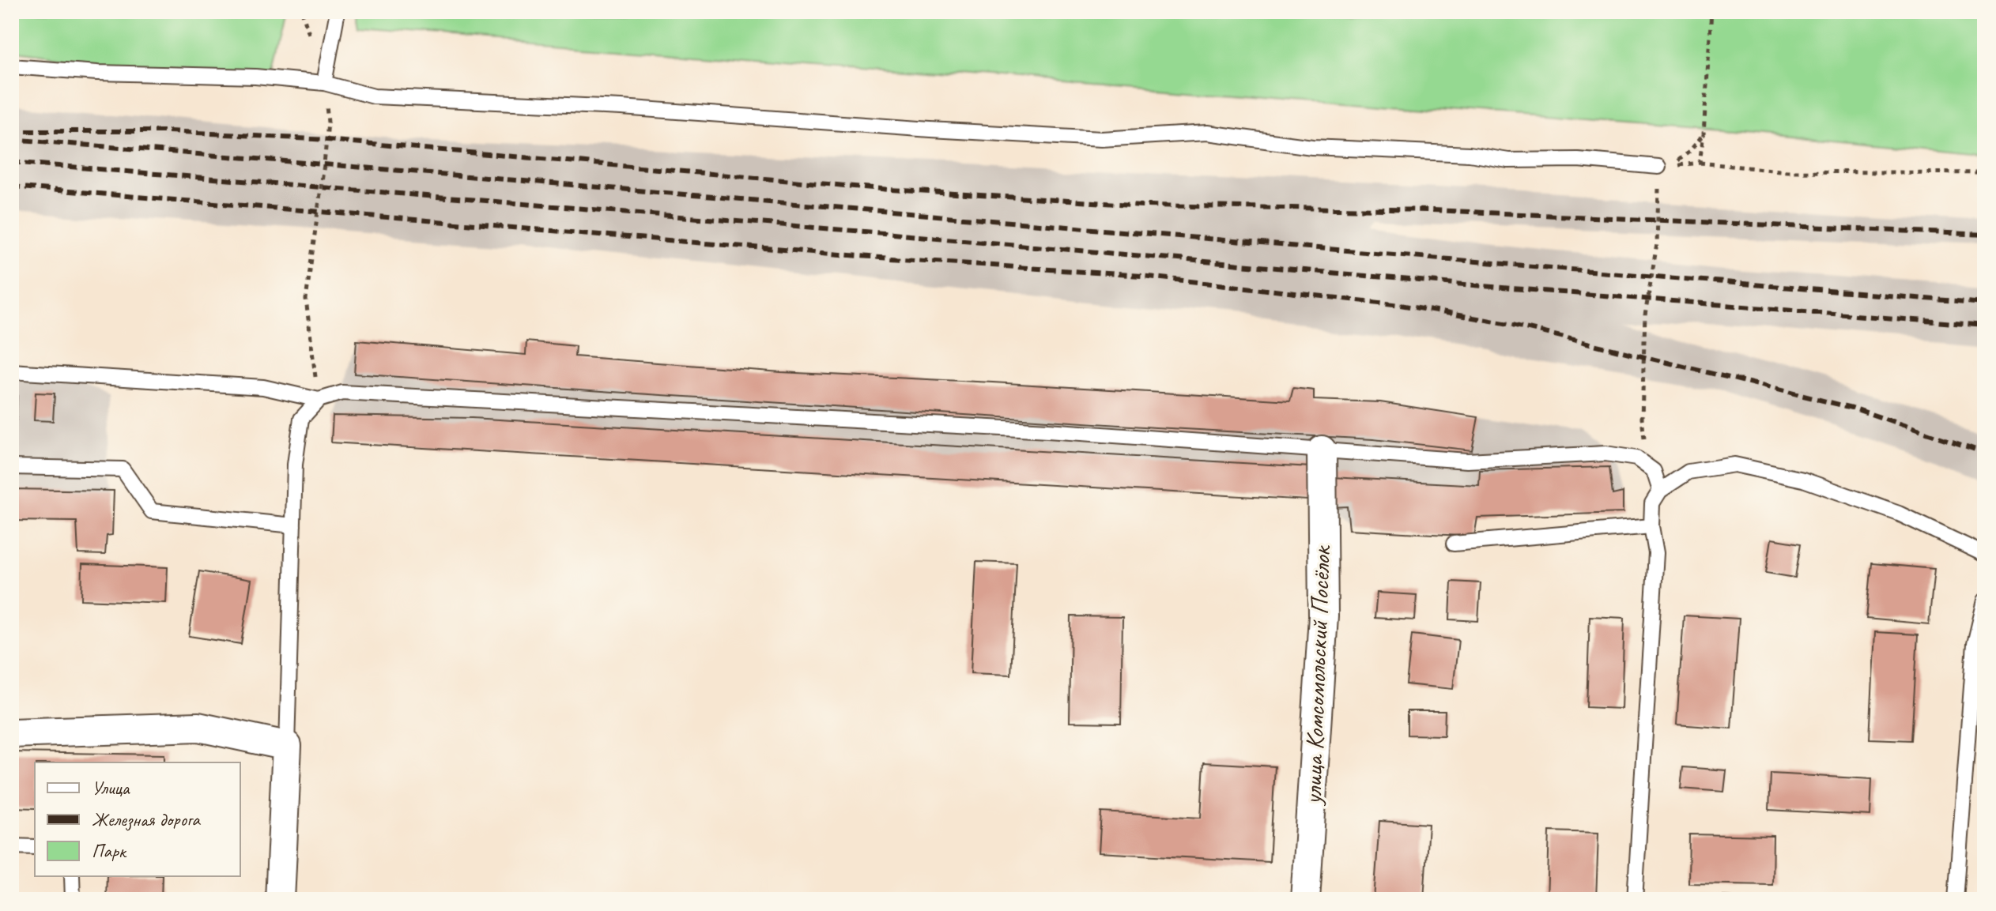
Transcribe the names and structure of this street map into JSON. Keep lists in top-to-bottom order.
{
  "streets": {
    "street": ["улица Комсомольский Посёлок"]
  },
  "legend": ["Улица", "Железная дорога", "Парк"]
}
